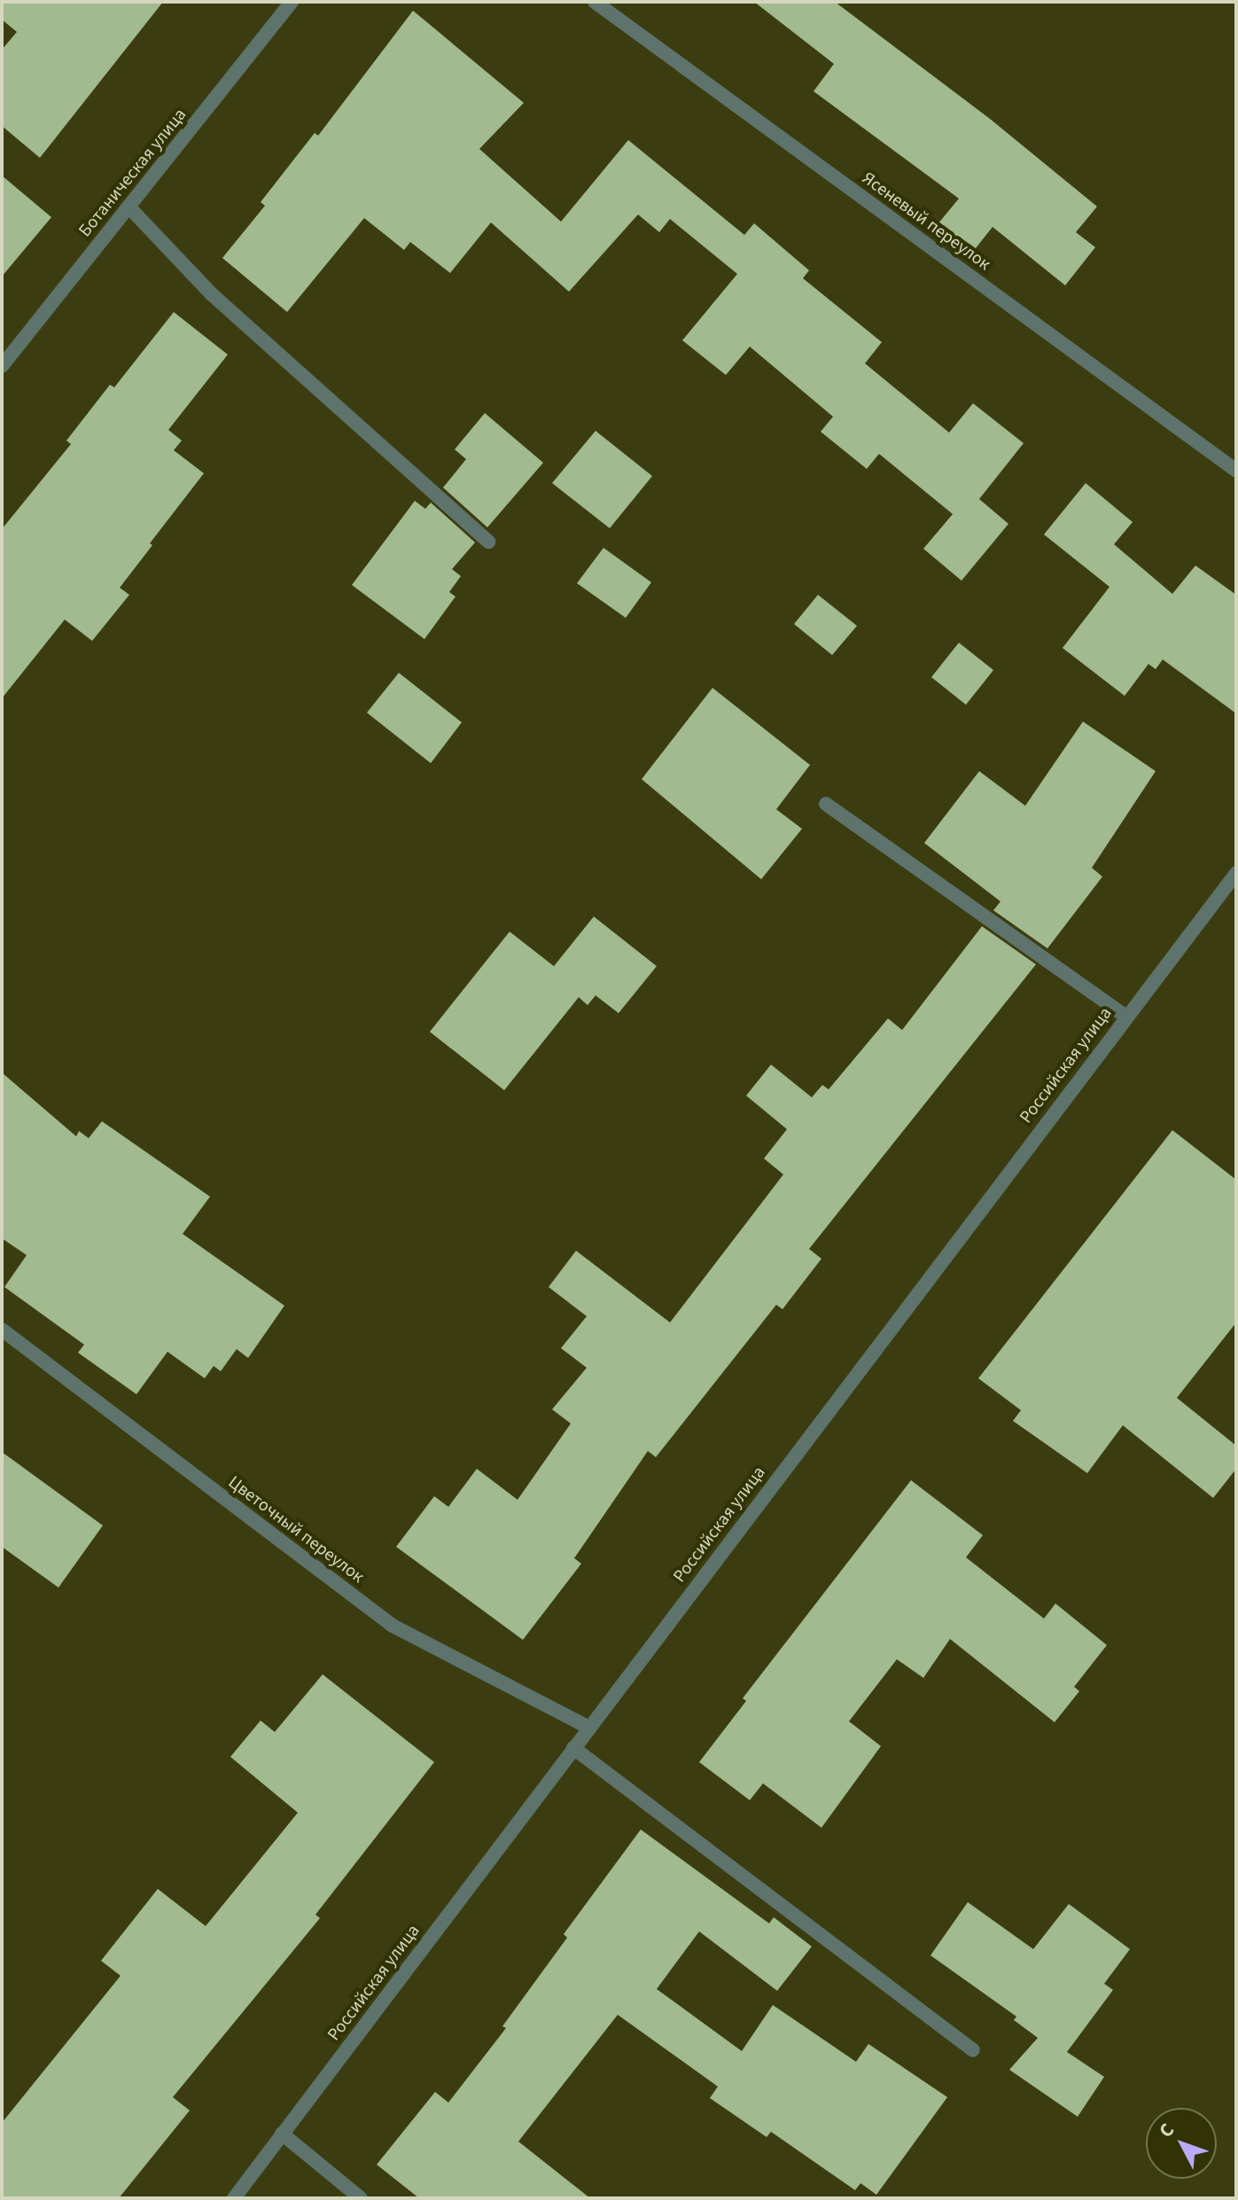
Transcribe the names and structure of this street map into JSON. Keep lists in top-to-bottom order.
{
  "streets": {
    "street": [
      "Ботаническая улица",
      "Ясеневый переулок",
      "Российская улица",
      "Цветочный переулок"
    ]
  },
  "crossings": [
    ["Российская улица", "Цветочный переулок"]
  ],
  "north": "top left"
}
